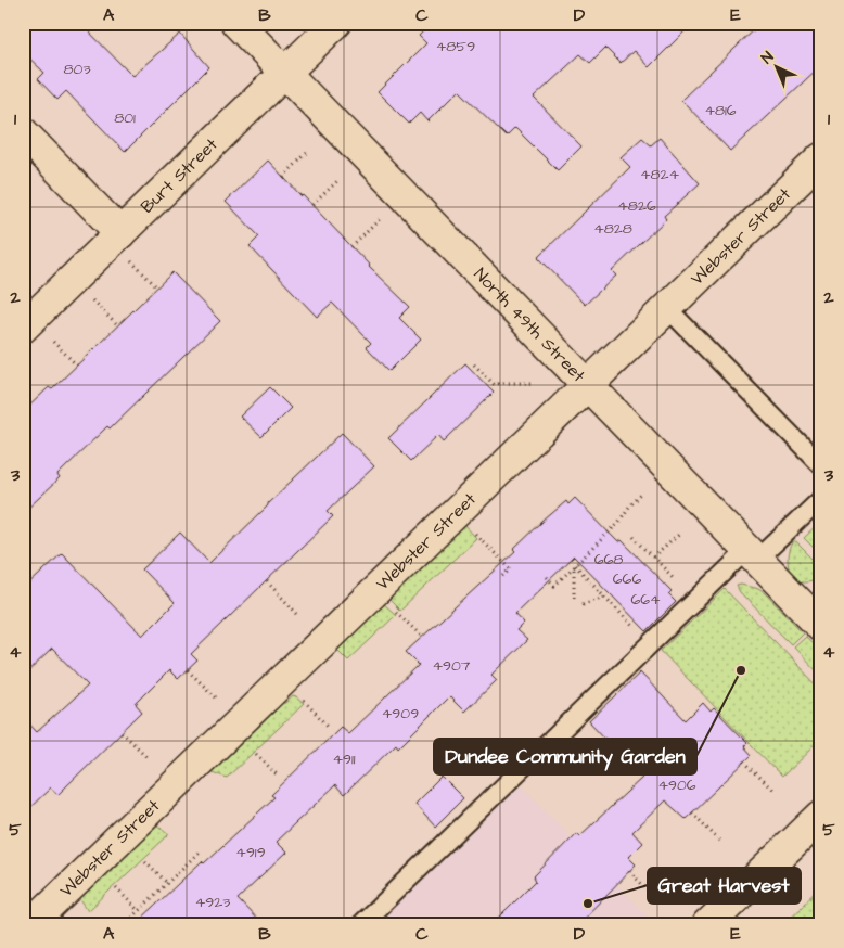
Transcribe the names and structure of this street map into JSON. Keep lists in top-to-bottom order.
{
  "streets": {
    "street": ["Burt Street", "Webster Street", "North 49th Street"]
  },
  "crossings": [
    ["Burt Street", "North 49th Street"],
    ["Webster Street", "North 49th Street"]
  ],
  "places": ["Dundee Community Garden", "Great Harvest"],
  "house_numbers": [
    "4859",
    "803",
    "4816",
    "801",
    "4824",
    "4826",
    "4828",
    "668",
    "666",
    "664",
    "4907",
    "4909",
    "4911",
    "4906",
    "4919",
    "4923"
  ],
  "north": "top left",
  "grid": {
    "columns": [
      "A",
      "B",
      "C",
      "D",
      "E"
    ],
    "rows": [
      "1",
      "2",
      "3",
      "4",
      "5"
    ]
  }
}
